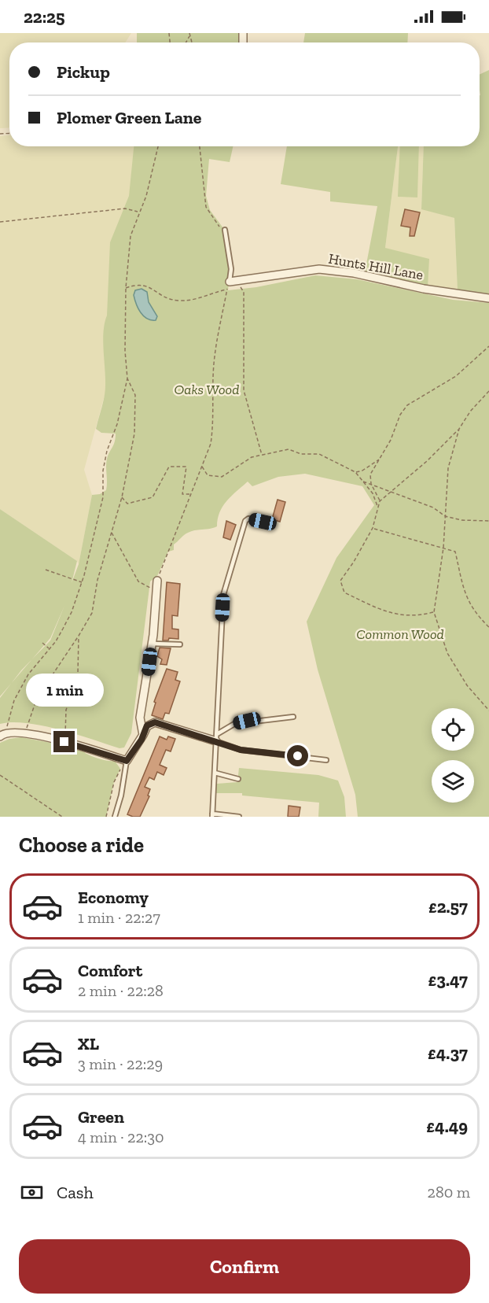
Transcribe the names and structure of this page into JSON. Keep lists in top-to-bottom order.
{
  "streets": {
    "street": ["Hunts Hill Lane"]
  },
  "parks": ["Oaks Wood", "Common Wood"],
  "page": {
    "status": "22:25",
    "banner": ["Pickup", "Plomer Green Lane"],
    "bubble": "1 min",
    "heading": "Choose a ride",
    "list": [
      {
        "name": "Economy",
        "note": "1 min · 22:27",
        "value": "£2.57"
      },
      {
        "name": "Comfort",
        "note": "2 min · 22:28",
        "value": "£3.47"
      },
      {
        "name": "XL",
        "note": "3 min · 22:29",
        "value": "£4.37"
      },
      {
        "name": "Green",
        "note": "4 min · 22:30",
        "value": "£4.49"
      }
    ],
    "pay": ["Cash", "280 m"],
    "buttons": "Confirm"
  }
}
